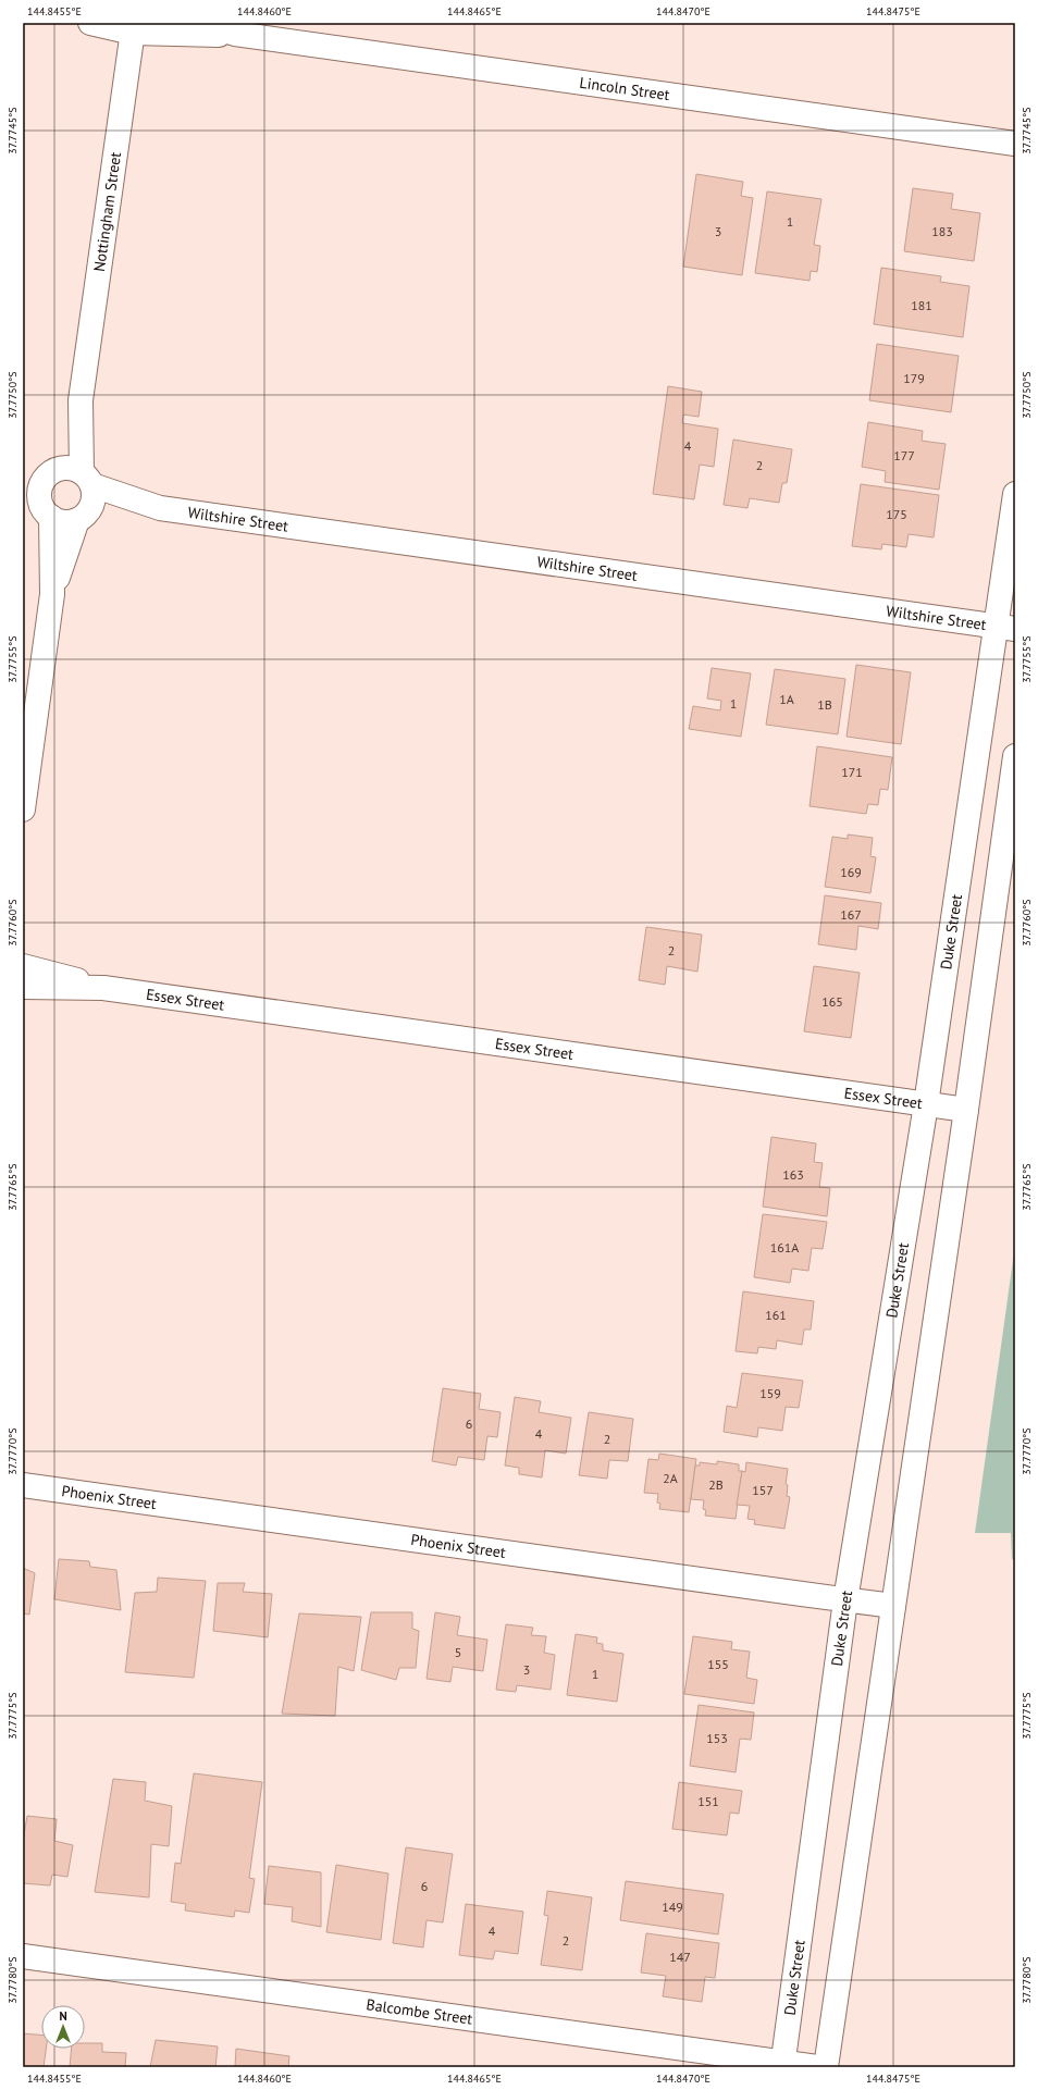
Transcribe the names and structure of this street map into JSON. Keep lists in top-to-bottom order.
{
  "streets": {
    "street": [
      "Lincoln Street",
      "Nottingham Street",
      "Wiltshire Street",
      "Duke Street",
      "Essex Street",
      "Phoenix Street",
      "Balcombe Street"
    ]
  },
  "crossings": [
    ["Lincoln Street", "Nottingham Street"],
    ["Nottingham Street", "Wiltshire Street"],
    ["Wiltshire Street", "Duke Street"],
    ["Duke Street", "Essex Street"],
    ["Duke Street", "Phoenix Street"],
    ["Duke Street", "Balcombe Street"]
  ],
  "house_numbers": [
    "1",
    "3",
    "183",
    "181",
    "179",
    "4",
    "177",
    "2",
    "175",
    "1A",
    "1",
    "1B",
    "171",
    "169",
    "167",
    "2",
    "165",
    "163",
    "161A",
    "161",
    "159",
    "6",
    "4",
    "2",
    "2A",
    "2B",
    "157",
    "5",
    "155",
    "3",
    "1",
    "153",
    "151",
    "6",
    "149",
    "4",
    "2",
    "147"
  ],
  "north": "top",
  "coordinates": [
    "144.8455°E",
    "144.8460°E",
    "144.8465°E",
    "144.8470°E",
    "144.8475°E",
    "37.7745°S",
    "37.7750°S",
    "37.7755°S",
    "37.7760°S",
    "37.7765°S",
    "37.7770°S",
    "37.7775°S",
    "37.7780°S"
  ]
}
